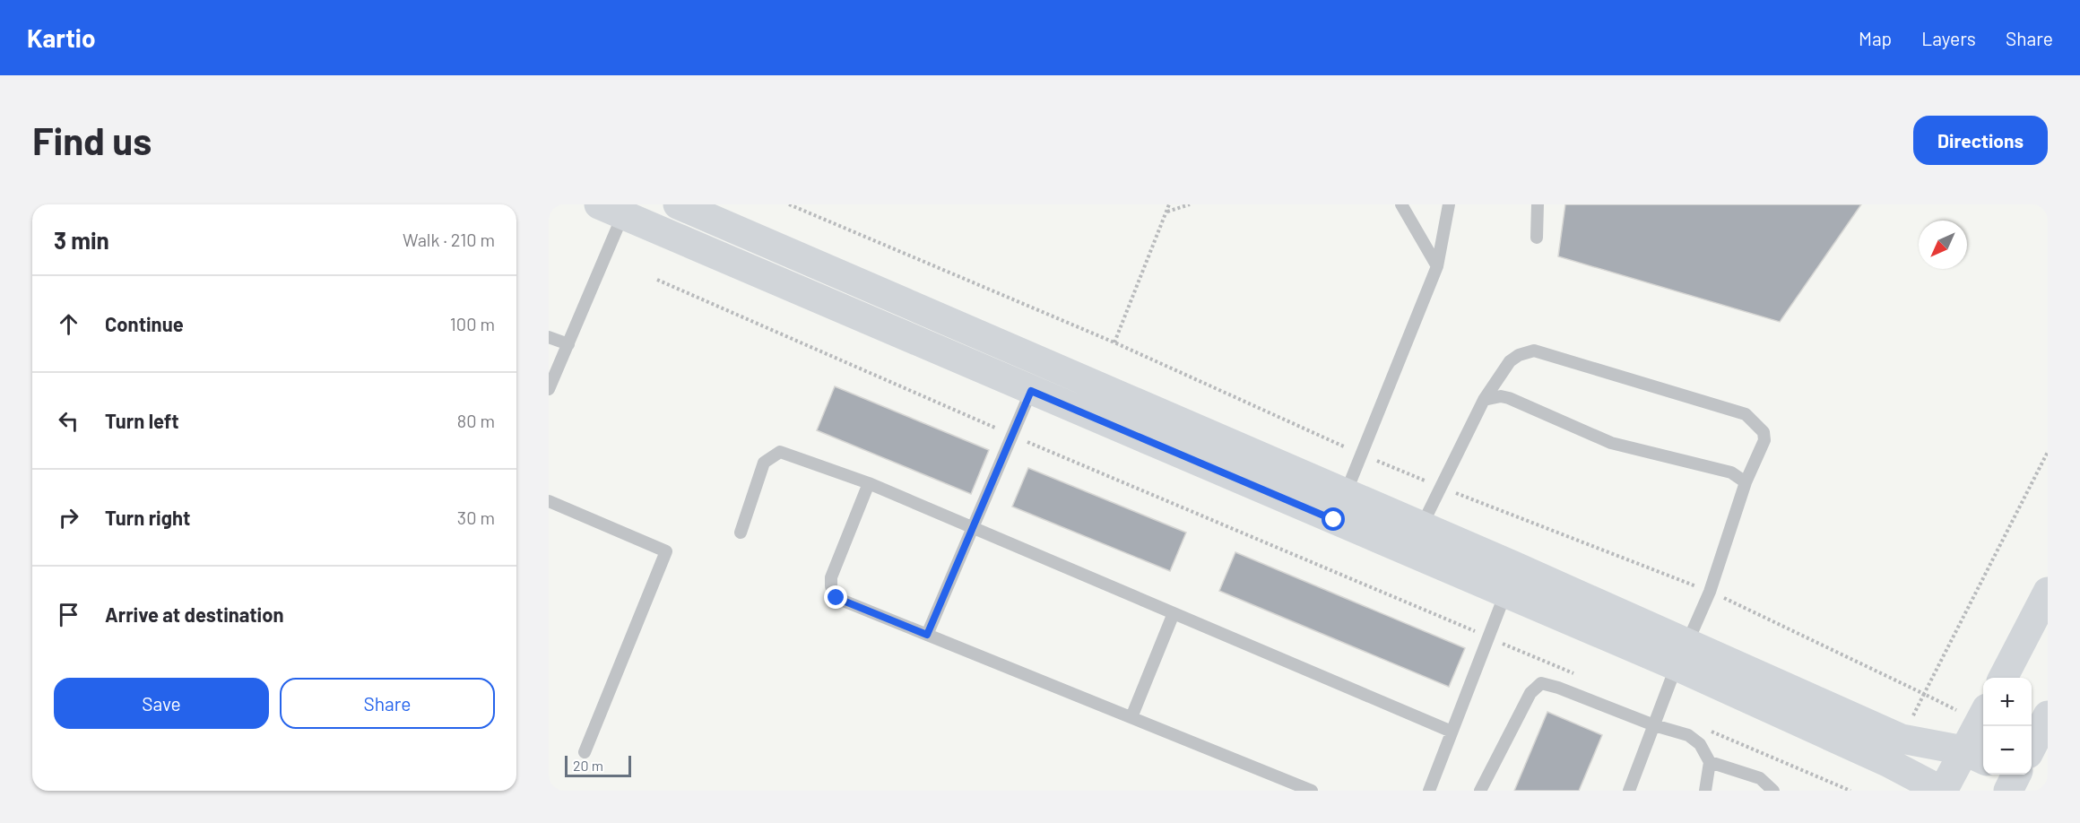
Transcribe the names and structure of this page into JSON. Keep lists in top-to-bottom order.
{
  "scale_bar": "20 m",
  "north": "bottom left",
  "page": {
    "header": "Kartio",
    "nav": ["Map", "Layers", "Share"],
    "buttons": [
      "Directions",
      ["Save", "Share"]
    ],
    "title": "Find us",
    "heading": ["3 min", "Walk · 210 m"],
    "list": [
      ["Continue", "100 m"],
      ["Turn left", "80 m"],
      ["Turn right", "30 m"],
      "Arrive at destination"
    ],
    "map_buttons": ["+", "−"],
    "scale": "20 m"
  }
}
